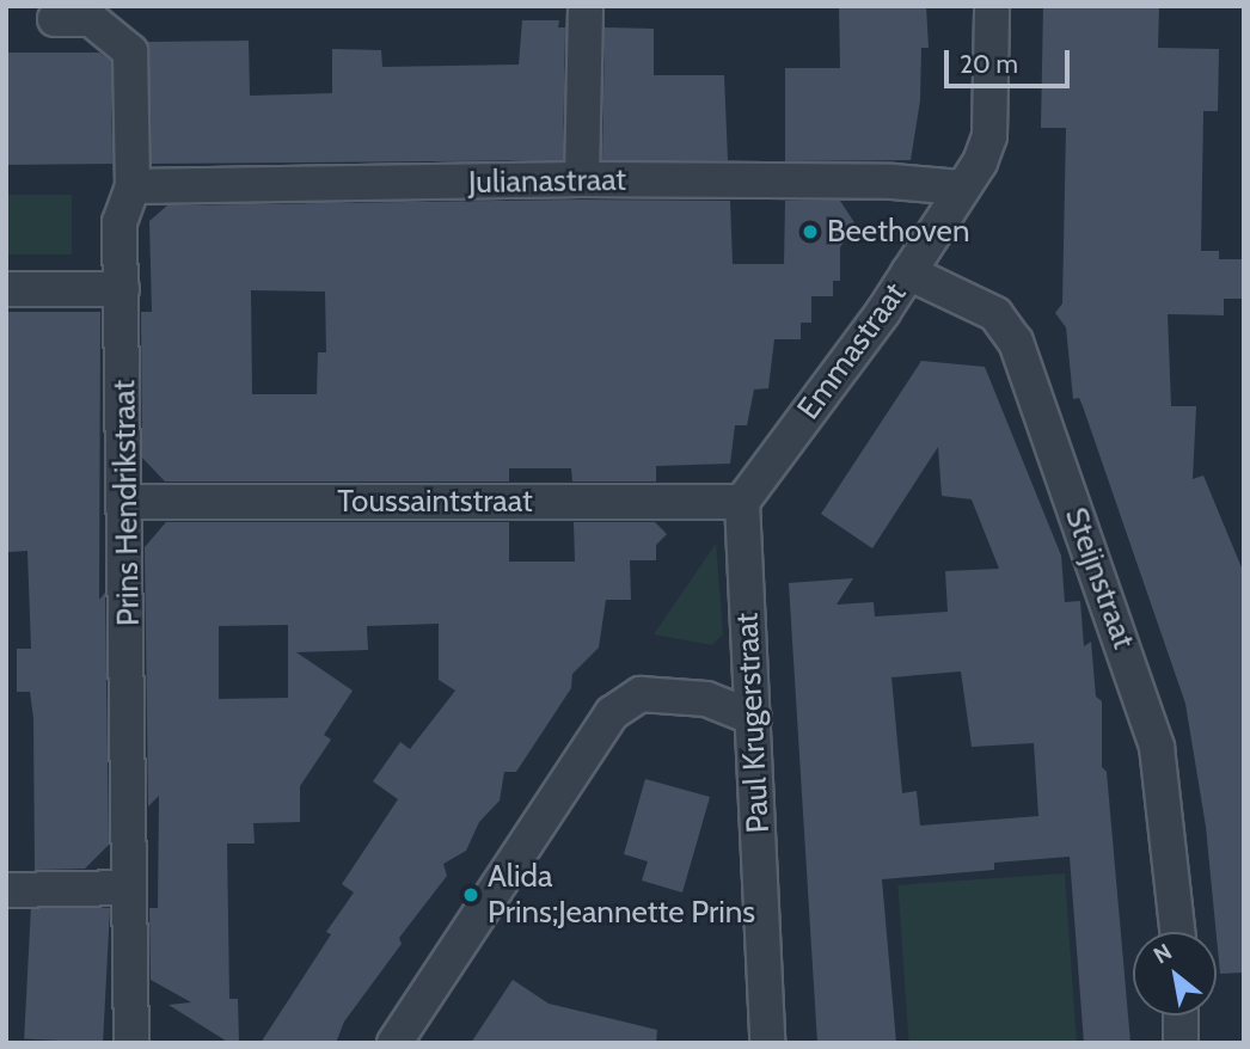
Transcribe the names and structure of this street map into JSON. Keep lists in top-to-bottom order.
{
  "streets": {
    "street": [
      "Julianastraat",
      "Emmastraat",
      "Toussaintstraat",
      "Prins Hendrikstraat",
      "Steijnstraat",
      "Paul Krugerstraat"
    ]
  },
  "crossings": [
    ["Julianastraat", "Emmastraat"],
    ["Julianastraat", "Prins Hendrikstraat"],
    ["Emmastraat", "Toussaintstraat"],
    ["Emmastraat", "Steijnstraat"],
    ["Emmastraat", "Paul Krugerstraat"],
    ["Toussaintstraat", "Prins Hendrikstraat"],
    ["Toussaintstraat", "Paul Krugerstraat"]
  ],
  "places": ["Beethoven", "Alida Prins;Jeannette Prins"],
  "scale_bar": "20 m",
  "north": "top left"
}
